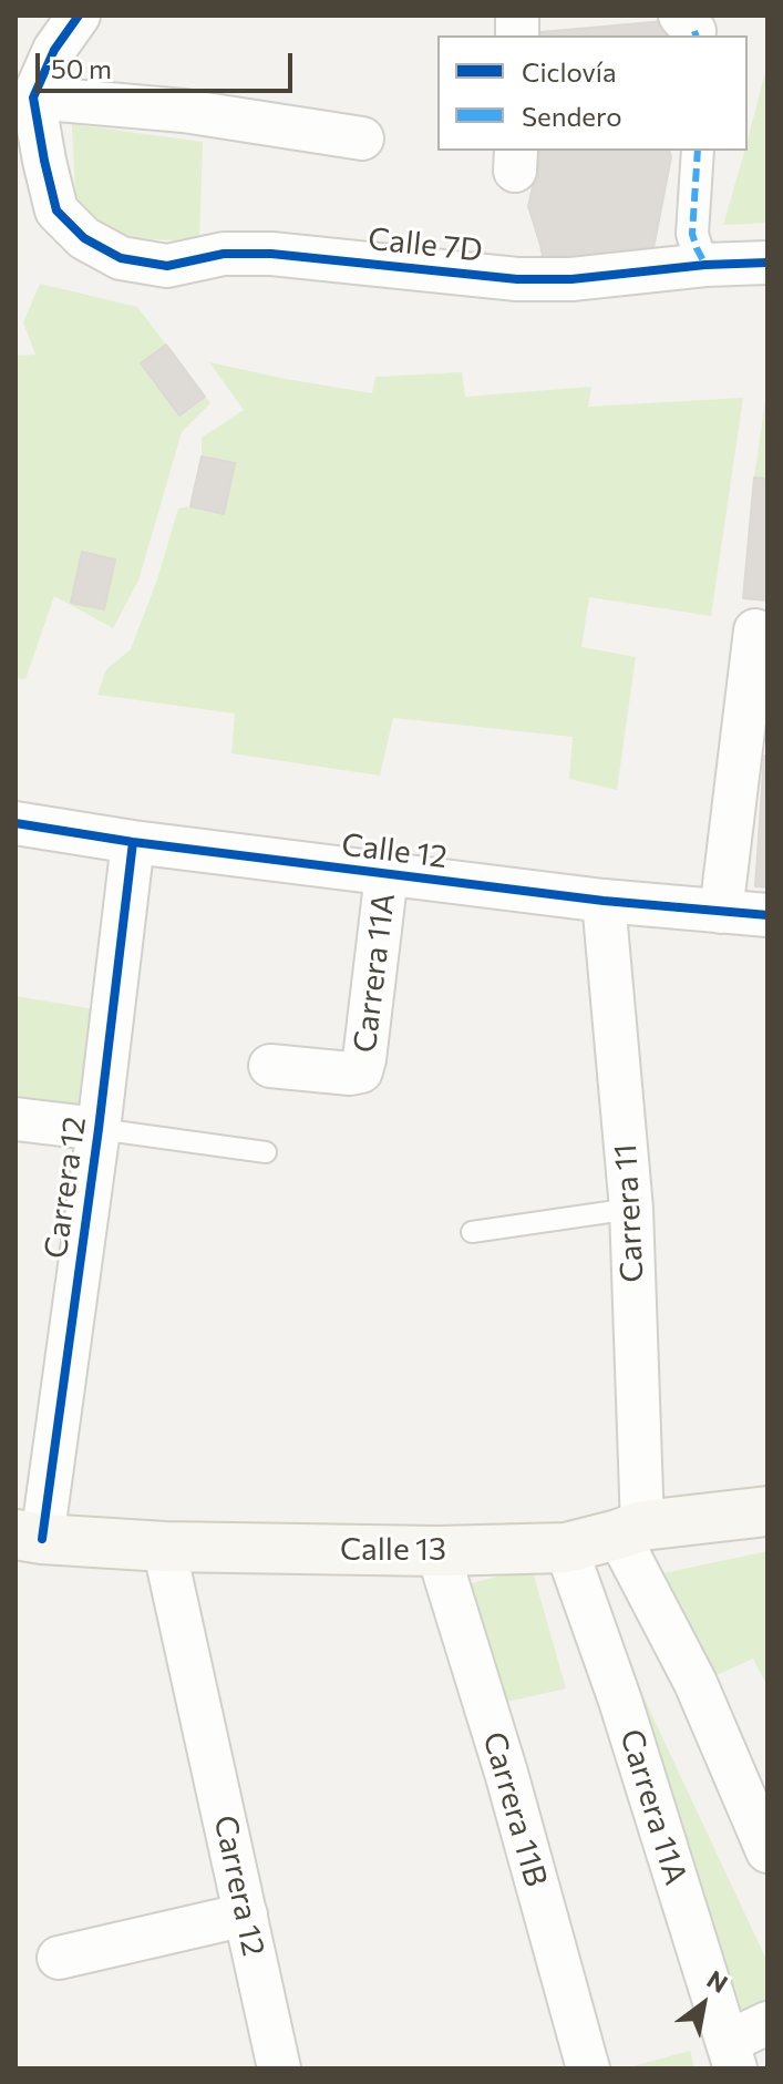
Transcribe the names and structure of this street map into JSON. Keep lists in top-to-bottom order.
{
  "streets": {
    "main road": ["Calle 13"],
    "street": [
      "Calle 7D",
      "Calle 12",
      "Carrera 11A",
      "Carrera 12",
      "Carrera 11",
      "Carrera 11B"
    ]
  },
  "crossings": [
    ["Calle 12", "Carrera 11A"],
    ["Calle 12", "Carrera 12"],
    ["Calle 12", "Carrera 11"],
    ["Carrera 11A", "Calle 13"],
    ["Carrera 12", "Calle 13"],
    ["Carrera 11", "Calle 13"],
    ["Calle 13", "Carrera 11B"]
  ],
  "legend": ["Ciclovía", "Sendero"],
  "scale_bar": "50 m",
  "north": "top right"
}
